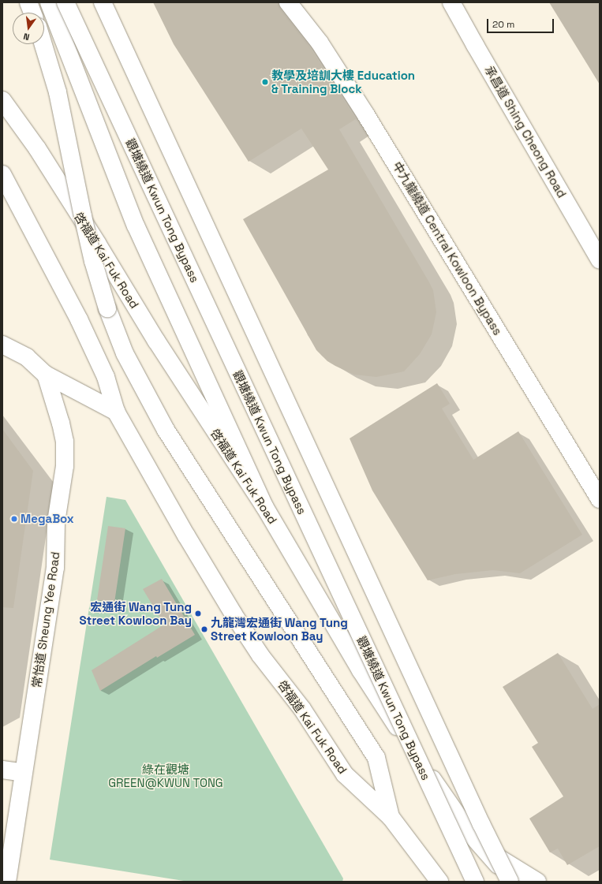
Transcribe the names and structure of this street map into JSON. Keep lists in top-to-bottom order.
{
  "streets": {
    "main road": [
      "承昌道 Shing Cheong Road",
      "觀塘繞道 Kwun Tong Bypass",
      "中九龍繞道 Central Kowloon Bypass",
      "啓福道 Kai Fuk Road",
      "常怡道 Sheung Yee Road"
    ]
  },
  "parks": ["綠在觀塘 GREEN@KWUN TONG"],
  "places": [
    "教學及培訓大樓 Education & Training Block",
    "MegaBox",
    "宏通街 Wang Tung Street Kowloon Bay",
    "九龍灣宏通街 Wang Tung Street Kowloon Bay"
  ],
  "scale_bar": "20 m",
  "north": "bottom"
}
